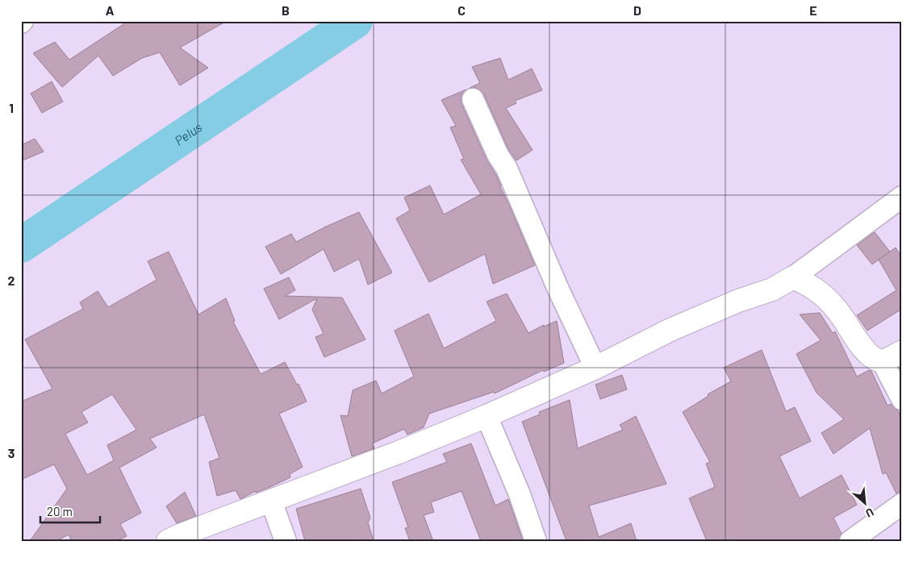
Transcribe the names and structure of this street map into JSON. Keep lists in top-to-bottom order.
{
  "water": ["Pelus"],
  "scale_bar": "20 m",
  "north": "bottom right",
  "grid": {
    "columns": [
      "A",
      "B",
      "C",
      "D",
      "E"
    ],
    "rows": ["1", "2", "3"]
  }
}
